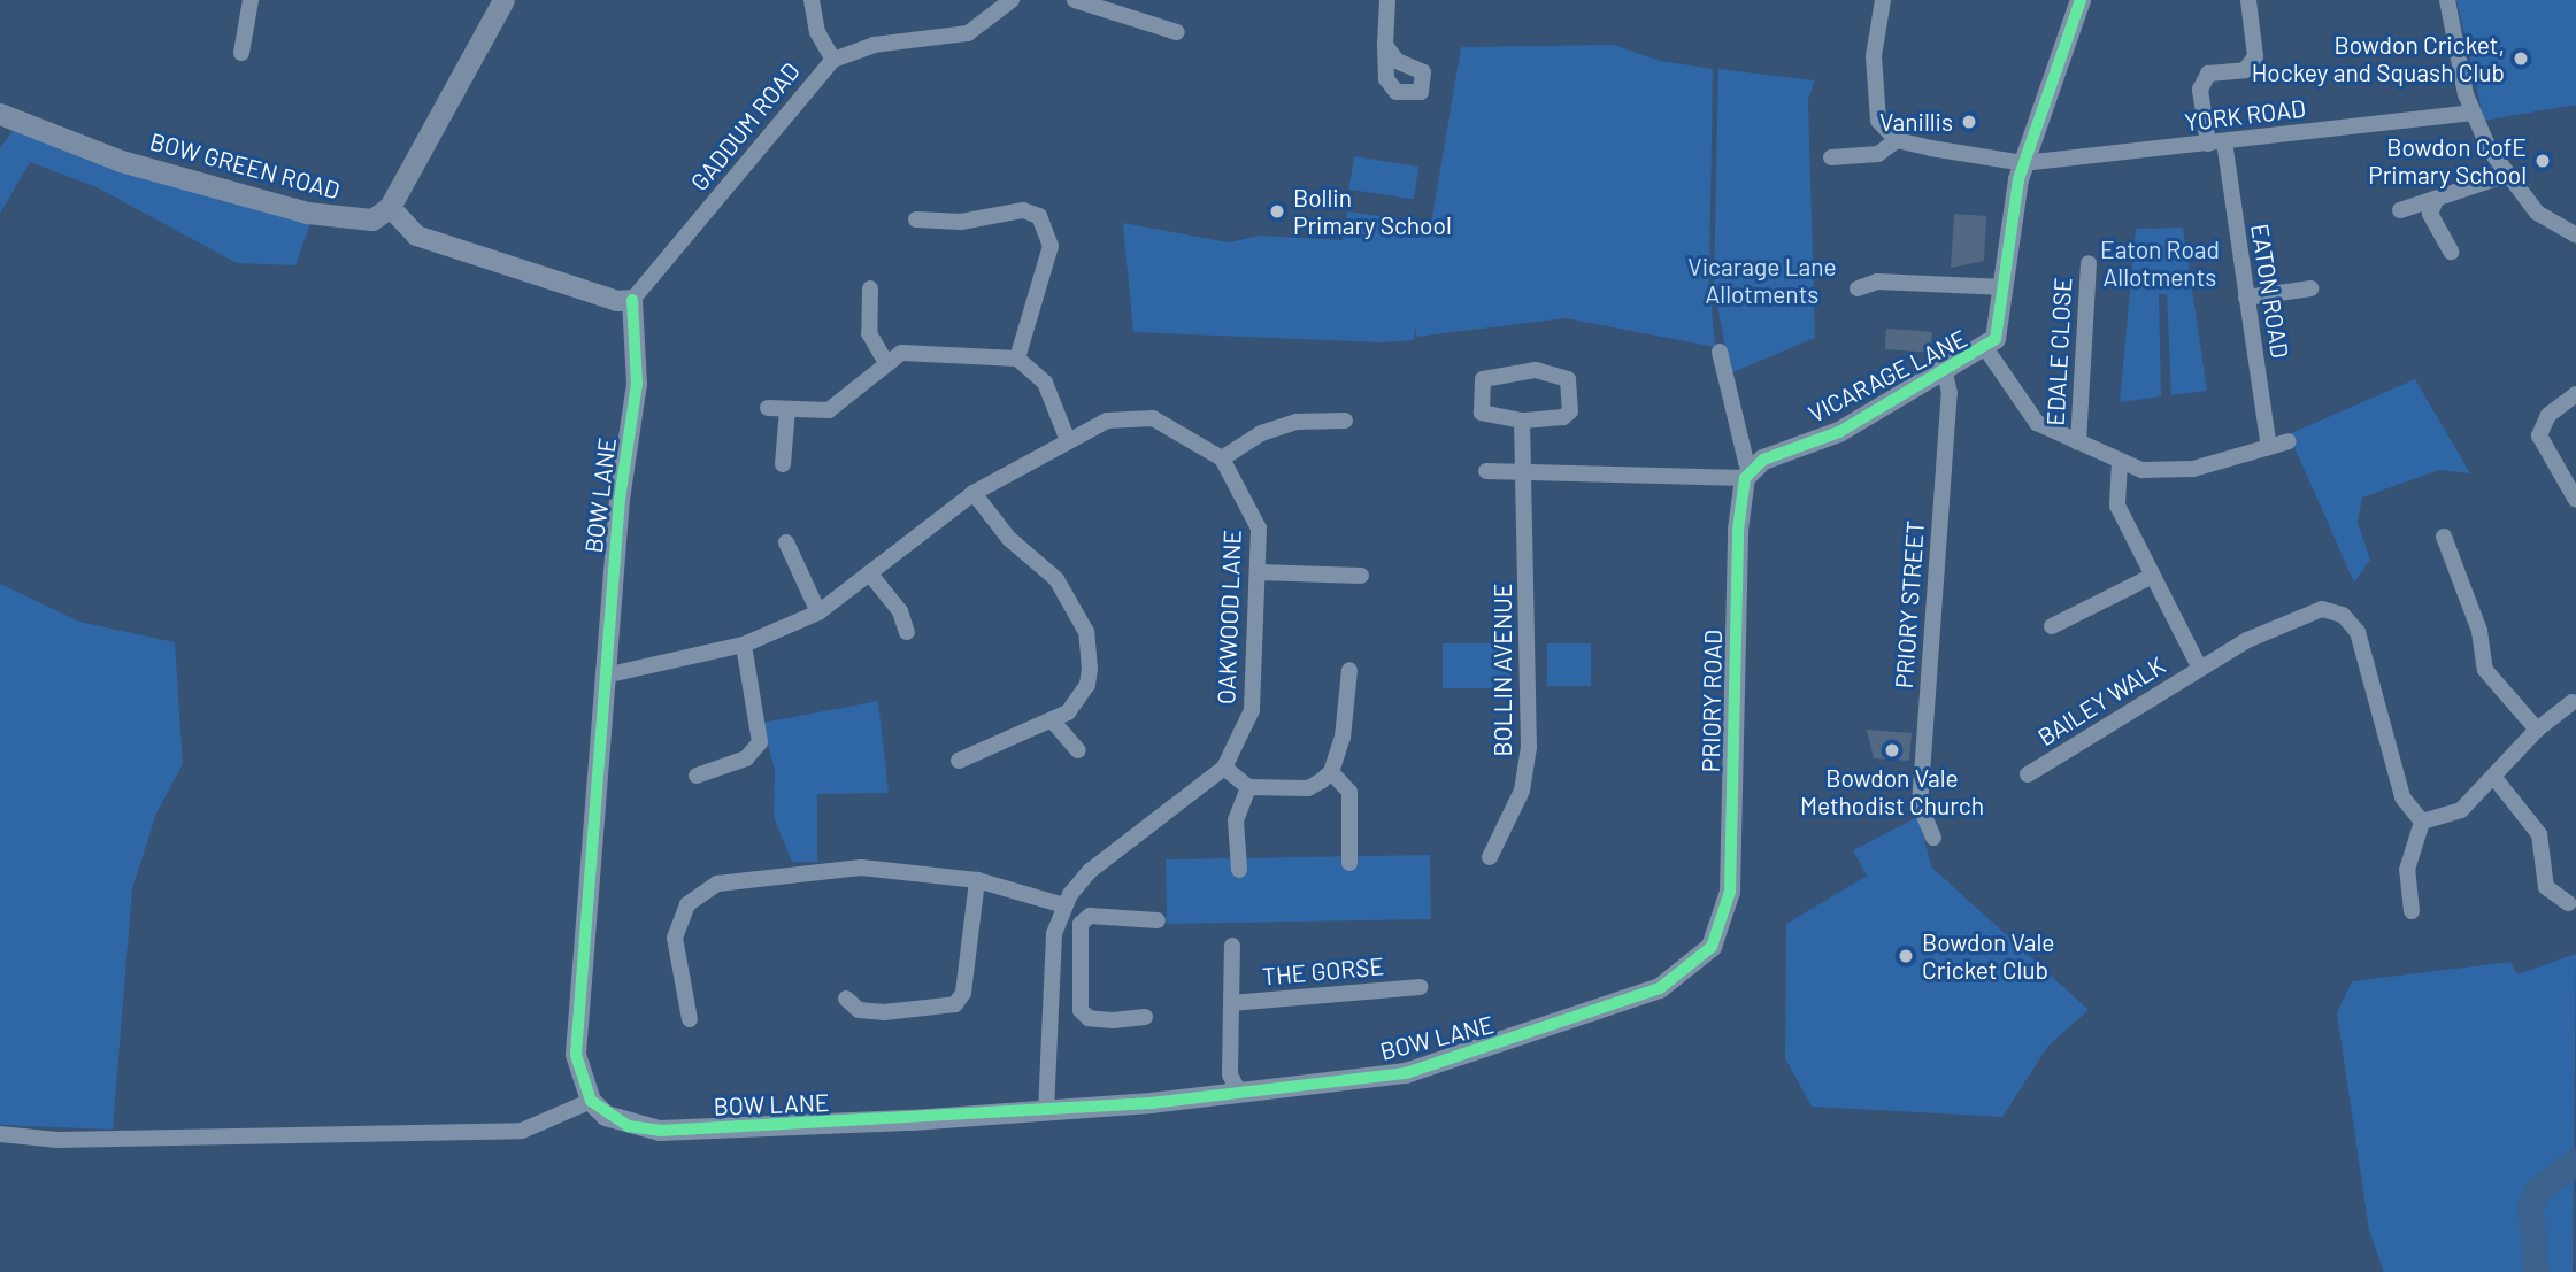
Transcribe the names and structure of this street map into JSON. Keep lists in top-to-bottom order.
{
  "streets": {
    "main road": ["BOW GREEN ROAD"],
    "street": [
      "YORK ROAD",
      "GADDUM ROAD",
      "EATON ROAD",
      "EDALE CLOSE",
      "VICARAGE LANE",
      "BOW LANE",
      "PRIORY STREET",
      "OAKWOOD LANE",
      "BOLLIN AVENUE",
      "PRIORY ROAD",
      "BAILEY WALK",
      "THE GORSE"
    ]
  },
  "crossings": [
    ["YORK ROAD", "EATON ROAD"],
    ["YORK ROAD", "VICARAGE LANE"],
    ["GADDUM ROAD", "BOW LANE"],
    ["VICARAGE LANE", "PRIORY STREET"],
    ["VICARAGE LANE", "PRIORY ROAD"],
    ["BOW LANE", "OAKWOOD LANE"],
    ["BOW LANE", "PRIORY ROAD"],
    ["BOW LANE", "THE GORSE"]
  ],
  "parks": ["Eaton Road Allotments", "Vicarage Lane Allotments"],
  "places": [
    "Bowdon Cricket, Hockey and Squash Club",
    "Vanillis",
    "Bowdon CofE Primary School",
    "Bollin Primary School",
    "Bowdon Vale Methodist Church",
    "Bowdon Vale Cricket Club"
  ]
}
